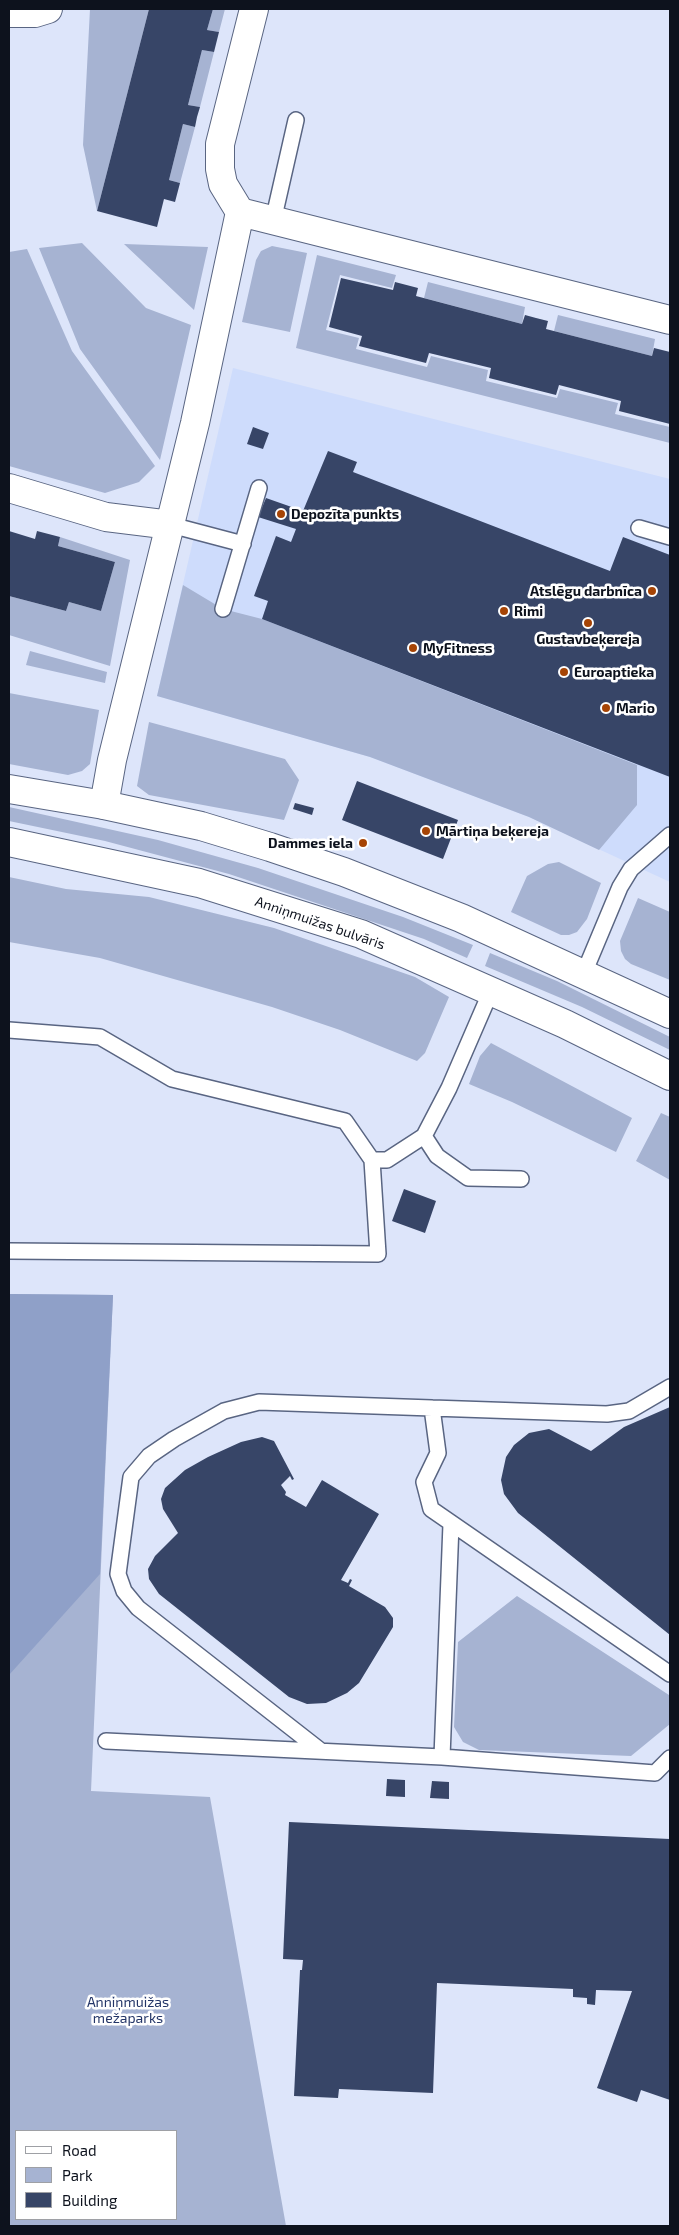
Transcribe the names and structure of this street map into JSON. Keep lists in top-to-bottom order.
{
  "streets": {
    "street": ["Anniņmuižas bulvāris"]
  },
  "parks": ["Anniņmuižas mežaparks"],
  "places": [
    "Depozīta punkts",
    "Atslēgu darbnīca",
    "Rimi",
    "Gustavbeķereja",
    "MyFitness",
    "Euroaptieka",
    "Mario",
    "Mārtiņa beķereja",
    "Dammes iela"
  ],
  "legend": ["Road", "Park", "Building"]
}
